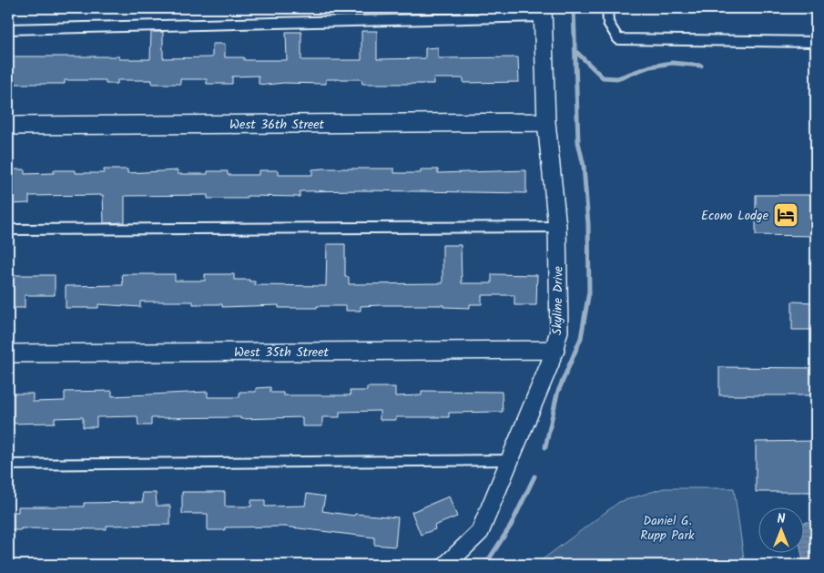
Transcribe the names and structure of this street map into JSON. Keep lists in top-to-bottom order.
{
  "streets": {
    "street": ["West 36th Street", "Skyline Drive", "West 35th Street"]
  },
  "crossings": [
    ["West 36th Street", "Skyline Drive"],
    ["Skyline Drive", "West 35th Street"]
  ],
  "parks": ["Daniel G. Rupp Park"],
  "places": {
    "hotel": ["Econo Lodge"]
  },
  "north": "top"
}
